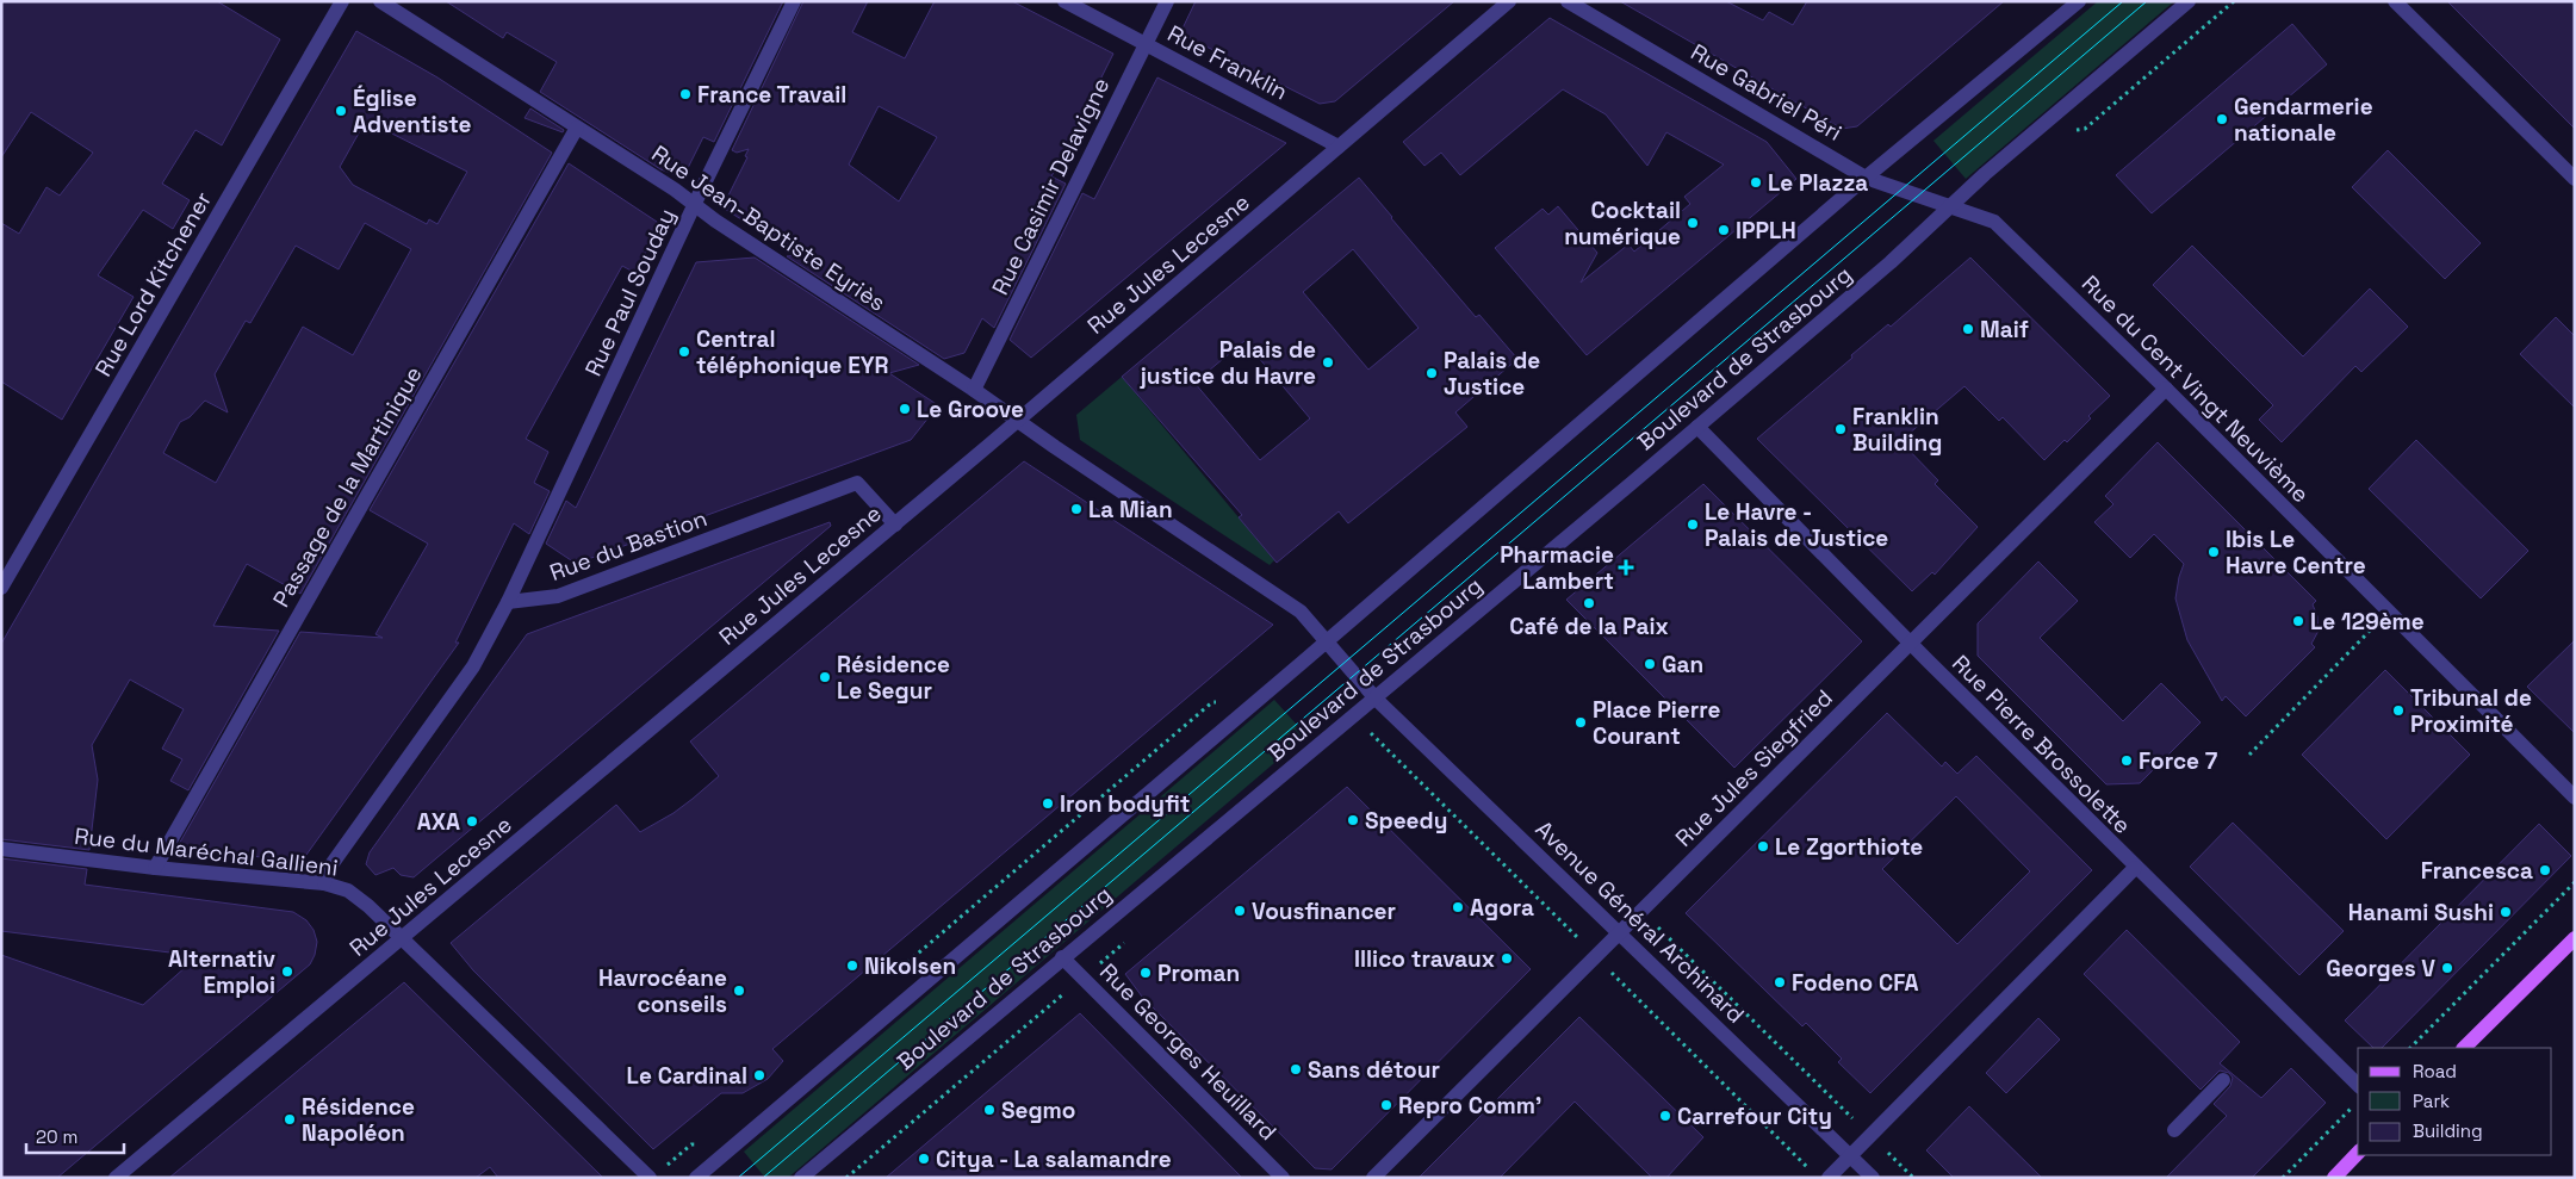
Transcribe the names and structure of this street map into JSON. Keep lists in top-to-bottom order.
{
  "streets": {
    "street": [
      "Rue Franklin",
      "Rue Gabriel Péri",
      "Rue Casimir Delavigne",
      "Rue Jean-Baptiste Eyriès",
      "Rue Jules Lecesne",
      "Rue Lord Kitchener",
      "Rue Paul Souday",
      "Boulevard de Strasbourg",
      "Rue du Cent Vingt Neuvième",
      "Passage de la Martinique",
      "Rue du Bastion",
      "Rue Pierre Brossolette",
      "Rue Jules Siegfried",
      "Rue du Maréchal Gallieni",
      "Avenue Général Archinard",
      "Rue Georges Heuillard"
    ]
  },
  "crossings": [
    ["Rue Franklin", "Rue Casimir Delavigne"],
    ["Rue Franklin", "Rue Jules Lecesne"],
    ["Rue Gabriel Péri", "Boulevard de Strasbourg"],
    ["Rue Gabriel Péri", "Rue du Cent Vingt Neuvième"],
    ["Rue Casimir Delavigne", "Rue Jean-Baptiste Eyriès"],
    ["Rue Jean-Baptiste Eyriès", "Rue Jules Lecesne"],
    ["Rue Jean-Baptiste Eyriès", "Rue Paul Souday"],
    ["Rue Jean-Baptiste Eyriès", "Boulevard de Strasbourg"],
    ["Rue Jean-Baptiste Eyriès", "Passage de la Martinique"],
    ["Rue Jean-Baptiste Eyriès", "Avenue Général Archinard"],
    ["Rue Jules Lecesne", "Rue du Bastion"],
    ["Rue Jules Lecesne", "Rue du Maréchal Gallieni"],
    ["Rue Paul Souday", "Rue du Bastion"],
    ["Boulevard de Strasbourg", "Rue du Cent Vingt Neuvième"],
    ["Boulevard de Strasbourg", "Rue Pierre Brossolette"],
    ["Boulevard de Strasbourg", "Avenue Général Archinard"],
    ["Boulevard de Strasbourg", "Rue Georges Heuillard"],
    ["Rue du Cent Vingt Neuvième", "Rue Jules Siegfried"],
    ["Passage de la Martinique", "Rue du Maréchal Gallieni"],
    ["Rue Pierre Brossolette", "Rue Jules Siegfried"],
    ["Rue Jules Siegfried", "Avenue Général Archinard"]
  ],
  "places": {
    "other": [
      "France Travail",
      "Église Adventiste",
      "Gendarmerie nationale",
      "Le Plazza",
      "Cocktail numérique",
      "IPPLH",
      "Maif",
      "Central téléphonique EYR",
      "Palais de justice du Havre",
      "Palais de Justice",
      "Le Groove",
      "Franklin Building",
      "La Mian",
      "Le Havre - Palais de Justice",
      "Ibis Le Havre Centre",
      "Café de la Paix",
      "Le 129ème",
      "Gan",
      "Résidence Le Segur",
      "Tribunal de Proximité",
      "Place Pierre Courant",
      "Force 7",
      "Iron bodyfit",
      "Speedy",
      "AXA",
      "Le Zgorthiote",
      "Francesca",
      "Agora",
      "Vousfinancer",
      "Hanami Sushi",
      "Illico travaux",
      "Nikolsen",
      "Georges V",
      "Alternativ Emploi",
      "Proman",
      "Fodeno CFA",
      "Havrocéane conseils",
      "Sans détour",
      "Le Cardinal",
      "Repro Comm'",
      "Segmo",
      "Carrefour City",
      "Résidence Napoléon",
      "Citya - La salamandre"
    ],
    "health": ["Pharmacie Lambert"]
  },
  "legend": ["Road", "Park", "Building"],
  "scale_bar": "20 m"
}
